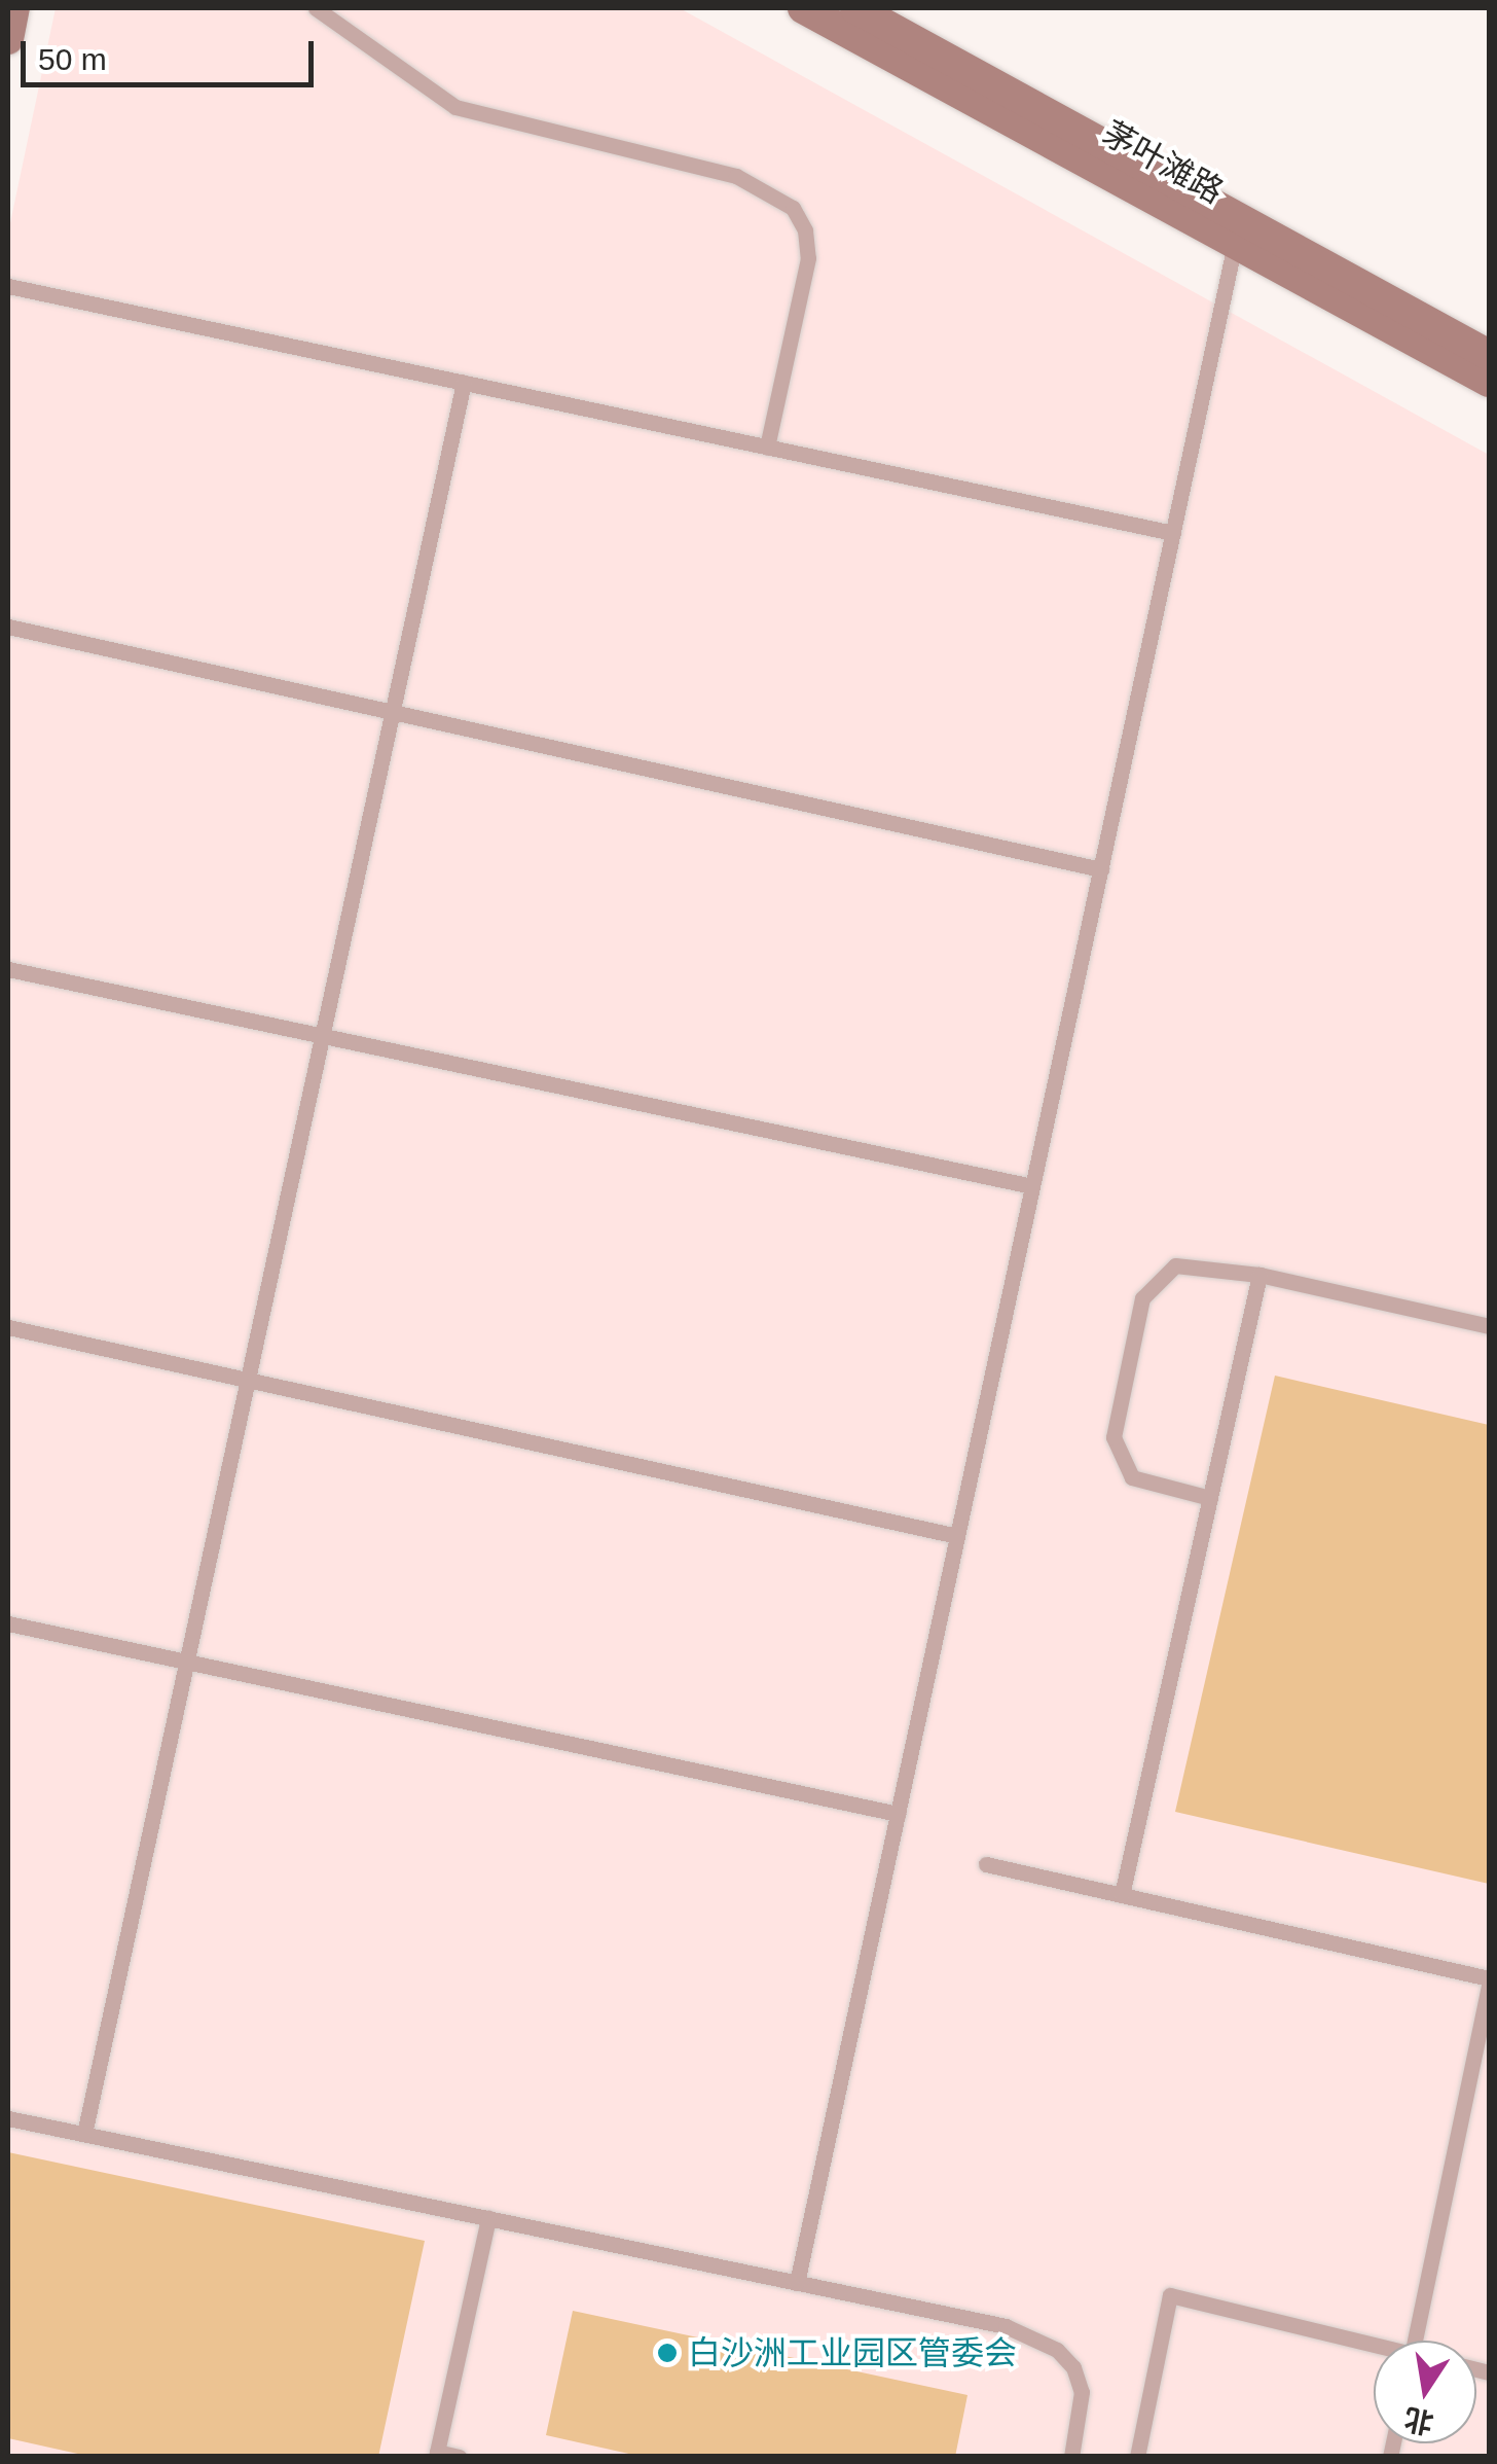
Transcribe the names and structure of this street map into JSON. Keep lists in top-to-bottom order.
{
  "streets": {
    "street": ["茅叶滩路"]
  },
  "places": ["白沙洲工业园区管委会"],
  "scale_bar": "50 m",
  "north": "bottom"
}
